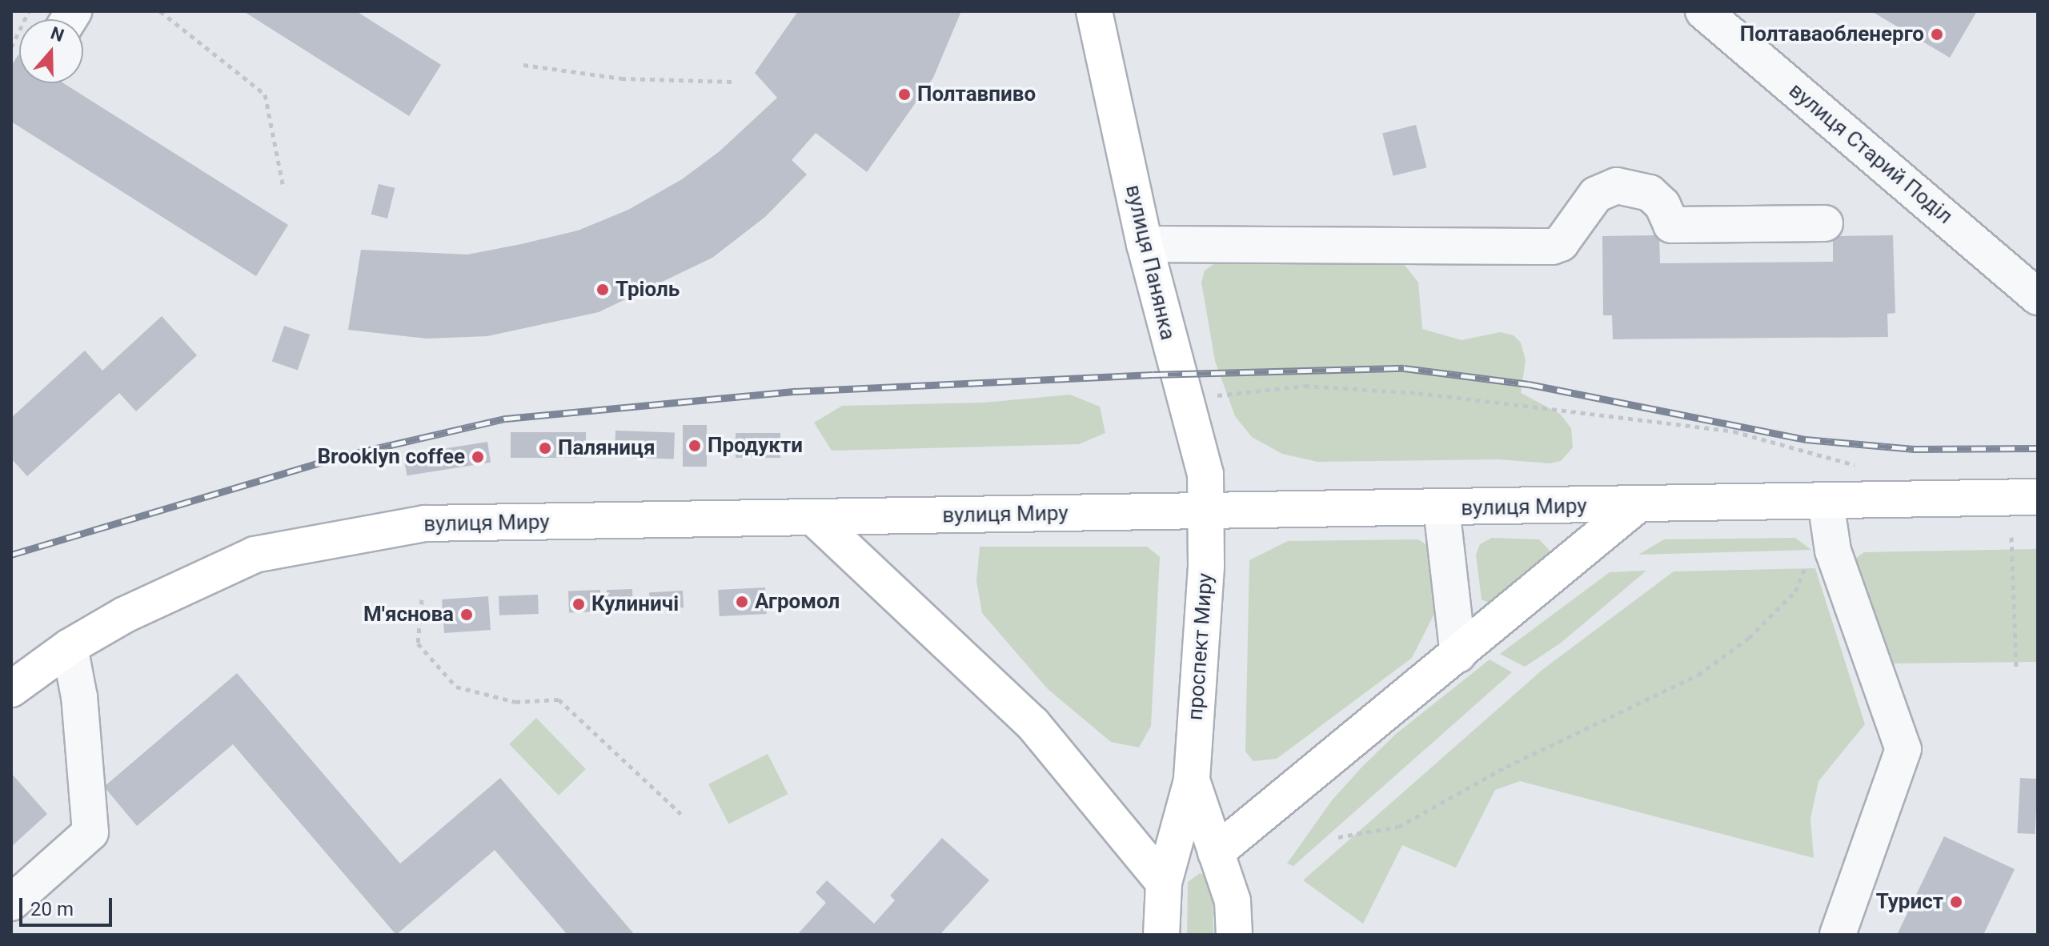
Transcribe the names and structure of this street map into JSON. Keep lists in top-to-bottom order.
{
  "streets": {
    "main road": ["вулиця Панянка", "вулиця Миру", "проспект Миру"],
    "street": ["вулиця Старий Поділ"]
  },
  "crossings": [
    ["вулиця Панянка", "вулиця Миру"],
    ["вулиця Панянка", "проспект Миру"],
    ["вулиця Миру", "проспект Миру"]
  ],
  "places": [
    "Полтаваобленерго",
    "Полтавпиво",
    "Тріоль",
    "Продукти",
    "Паляниця",
    "Brooklyn coffee",
    "Агромол",
    "Кулиничі",
    "М'яснова",
    "Турист"
  ],
  "scale_bar": "20 m",
  "north": "top"
}
